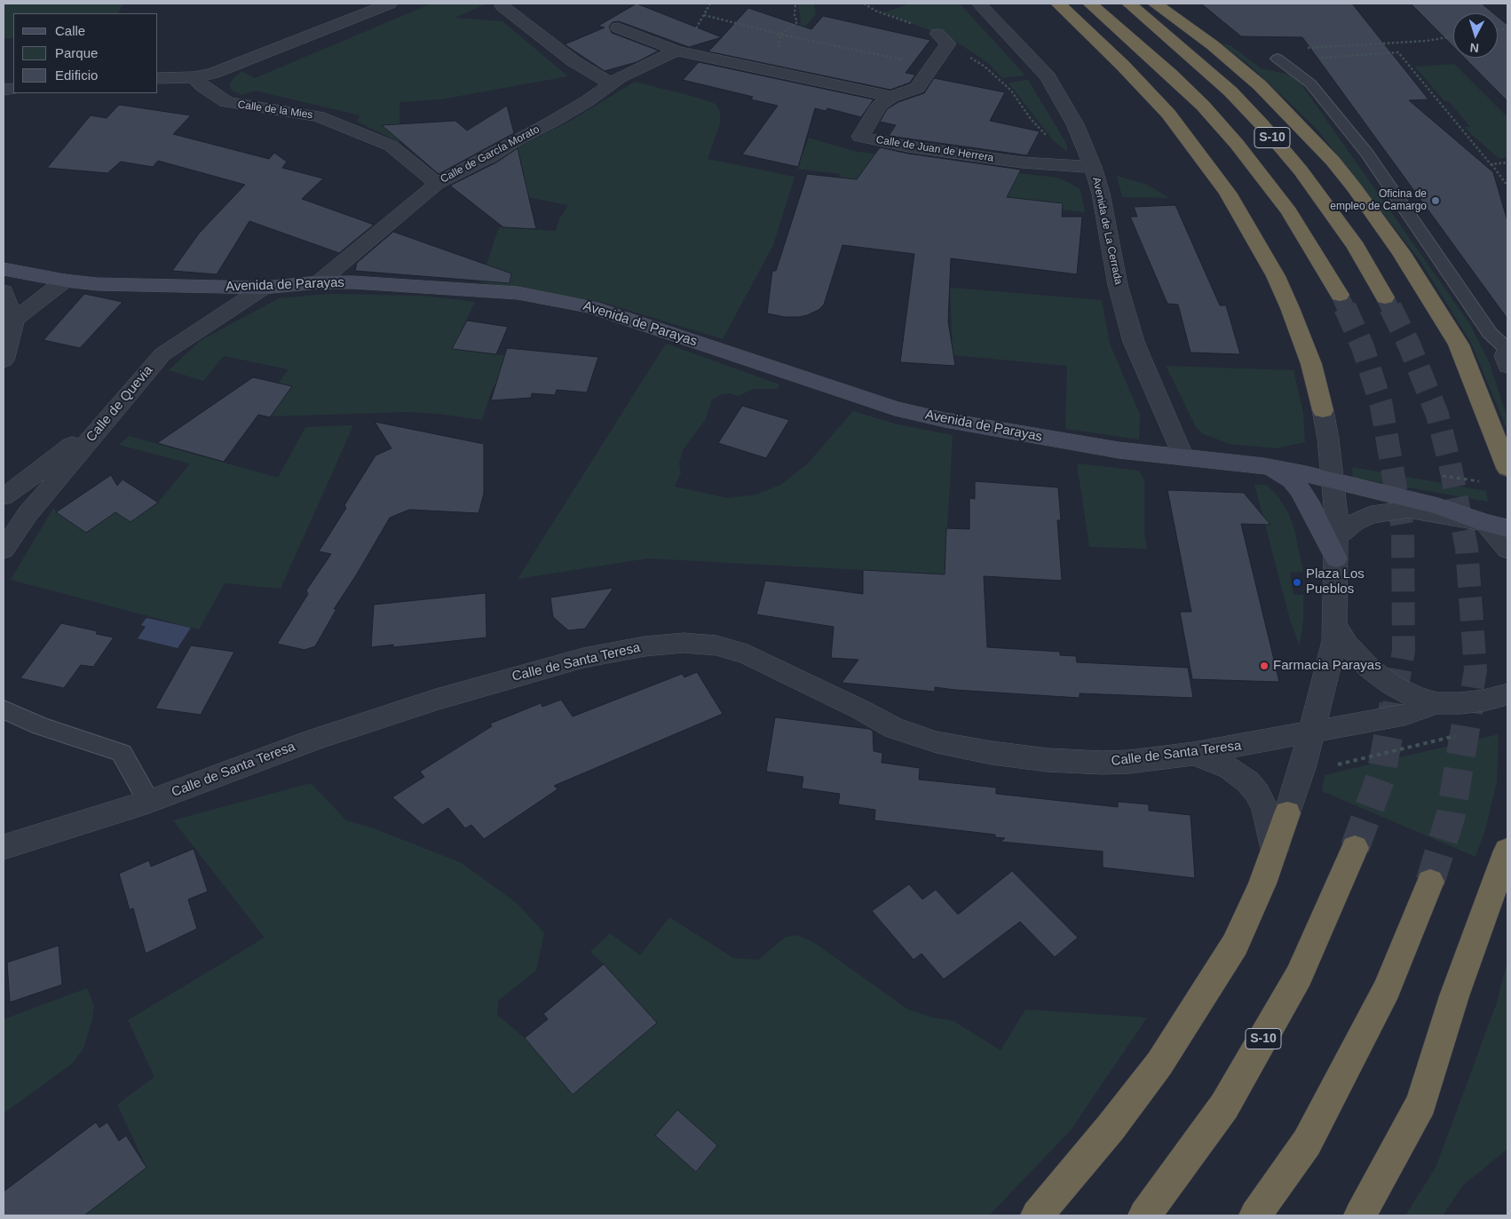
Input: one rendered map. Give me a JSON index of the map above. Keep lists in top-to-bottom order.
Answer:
{
  "streets": {
    "highway": ["S-10"],
    "street": [
      "Calle de la Mies",
      "Calle de Juan de Herrera",
      "Calle de García Morato",
      "Avenida de La Cerrada",
      "Avenida de Parayas",
      "Calle de Quevia",
      "Calle de Santa Teresa"
    ]
  },
  "crossings": [
    ["Calle de la Mies", "Calle de García Morato"],
    ["Calle de Juan de Herrera", "Avenida de La Cerrada"],
    ["Calle de García Morato", "Avenida de Parayas"],
    ["Avenida de La Cerrada", "Avenida de Parayas"],
    ["Avenida de Parayas", "Calle de Quevia"]
  ],
  "places": ["Oficina de empleo de Camargo", "Plaza Los Pueblos", "Farmacia Parayas"],
  "legend": ["Calle", "Parque", "Edificio"],
  "north": "bottom"
}
